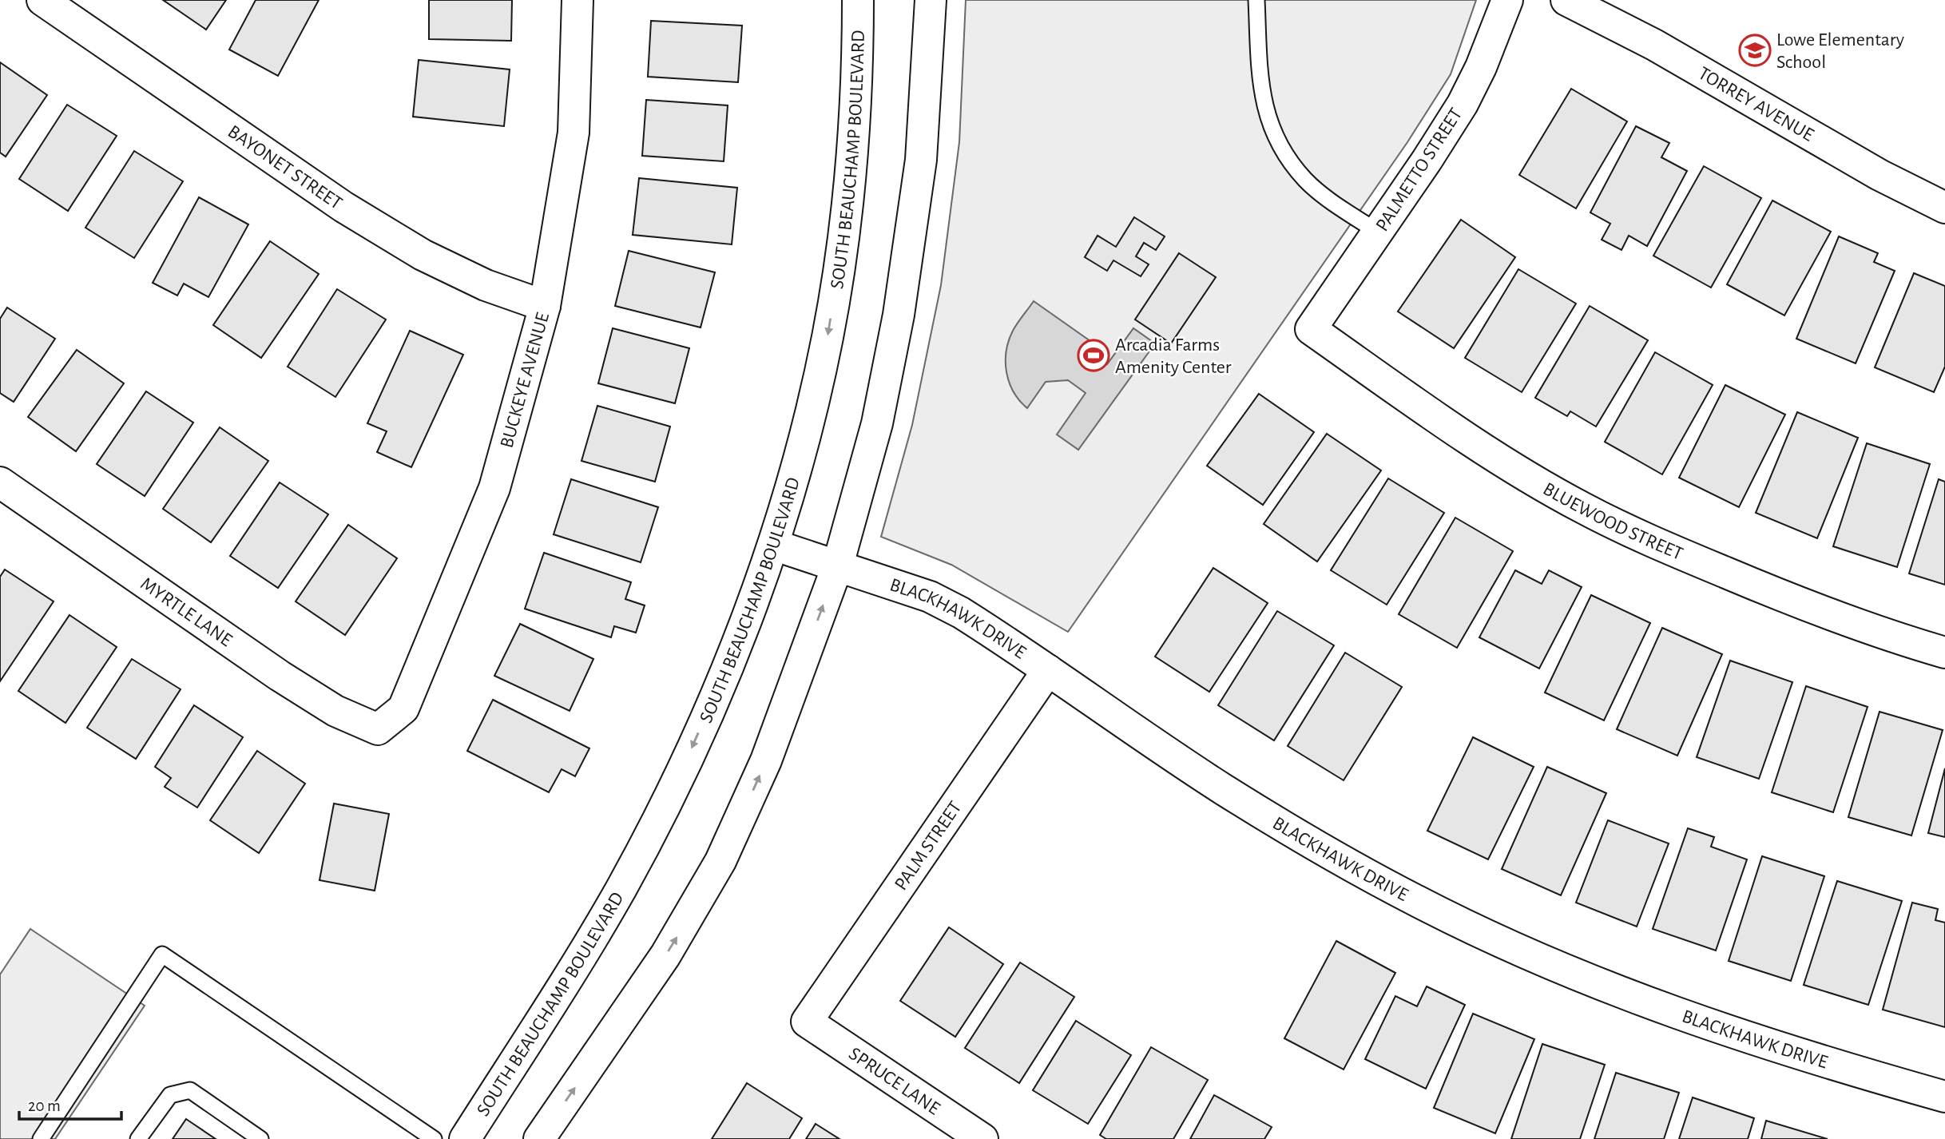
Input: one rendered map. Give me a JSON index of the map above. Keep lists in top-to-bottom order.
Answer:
{
  "streets": {
    "street": [
      "TORREY AVENUE",
      "SOUTH BEAUCHAMP BOULEVARD",
      "BAYONET STREET",
      "PALMETTO STREET",
      "BUCKEYE AVENUE",
      "BLUEWOOD STREET",
      "MYRTLE LANE",
      "BLACKHAWK DRIVE",
      "PALM STREET",
      "SPRUCE LANE"
    ]
  },
  "crossings": [
    ["SOUTH BEAUCHAMP BOULEVARD", "BLACKHAWK DRIVE"],
    ["BAYONET STREET", "BUCKEYE AVENUE"],
    ["PALMETTO STREET", "BLUEWOOD STREET"],
    ["BUCKEYE AVENUE", "MYRTLE LANE"],
    ["BLACKHAWK DRIVE", "PALM STREET"],
    ["PALM STREET", "SPRUCE LANE"]
  ],
  "places": {
    "school or university": ["Lowe Elementary School"],
    "sports": ["Arcadia Farms Amenity Center"]
  },
  "scale_bar": "20 m"
}
